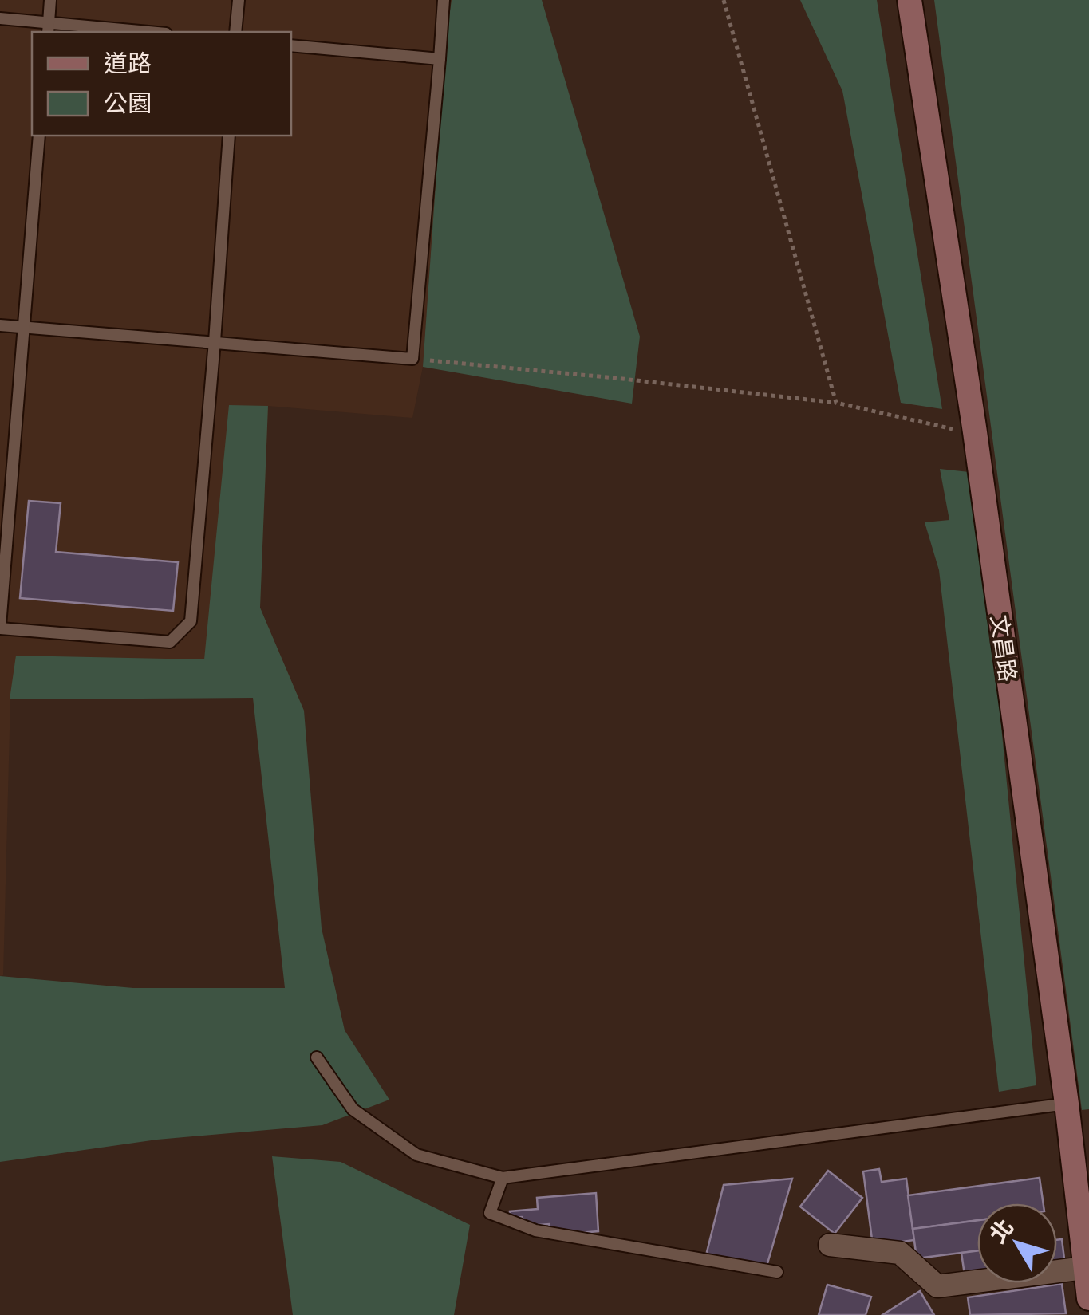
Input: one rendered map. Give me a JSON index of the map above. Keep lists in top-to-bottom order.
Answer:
{
  "streets": {
    "main road": ["文昌路"]
  },
  "legend": ["道路", "公園"],
  "north": "top left"
}
